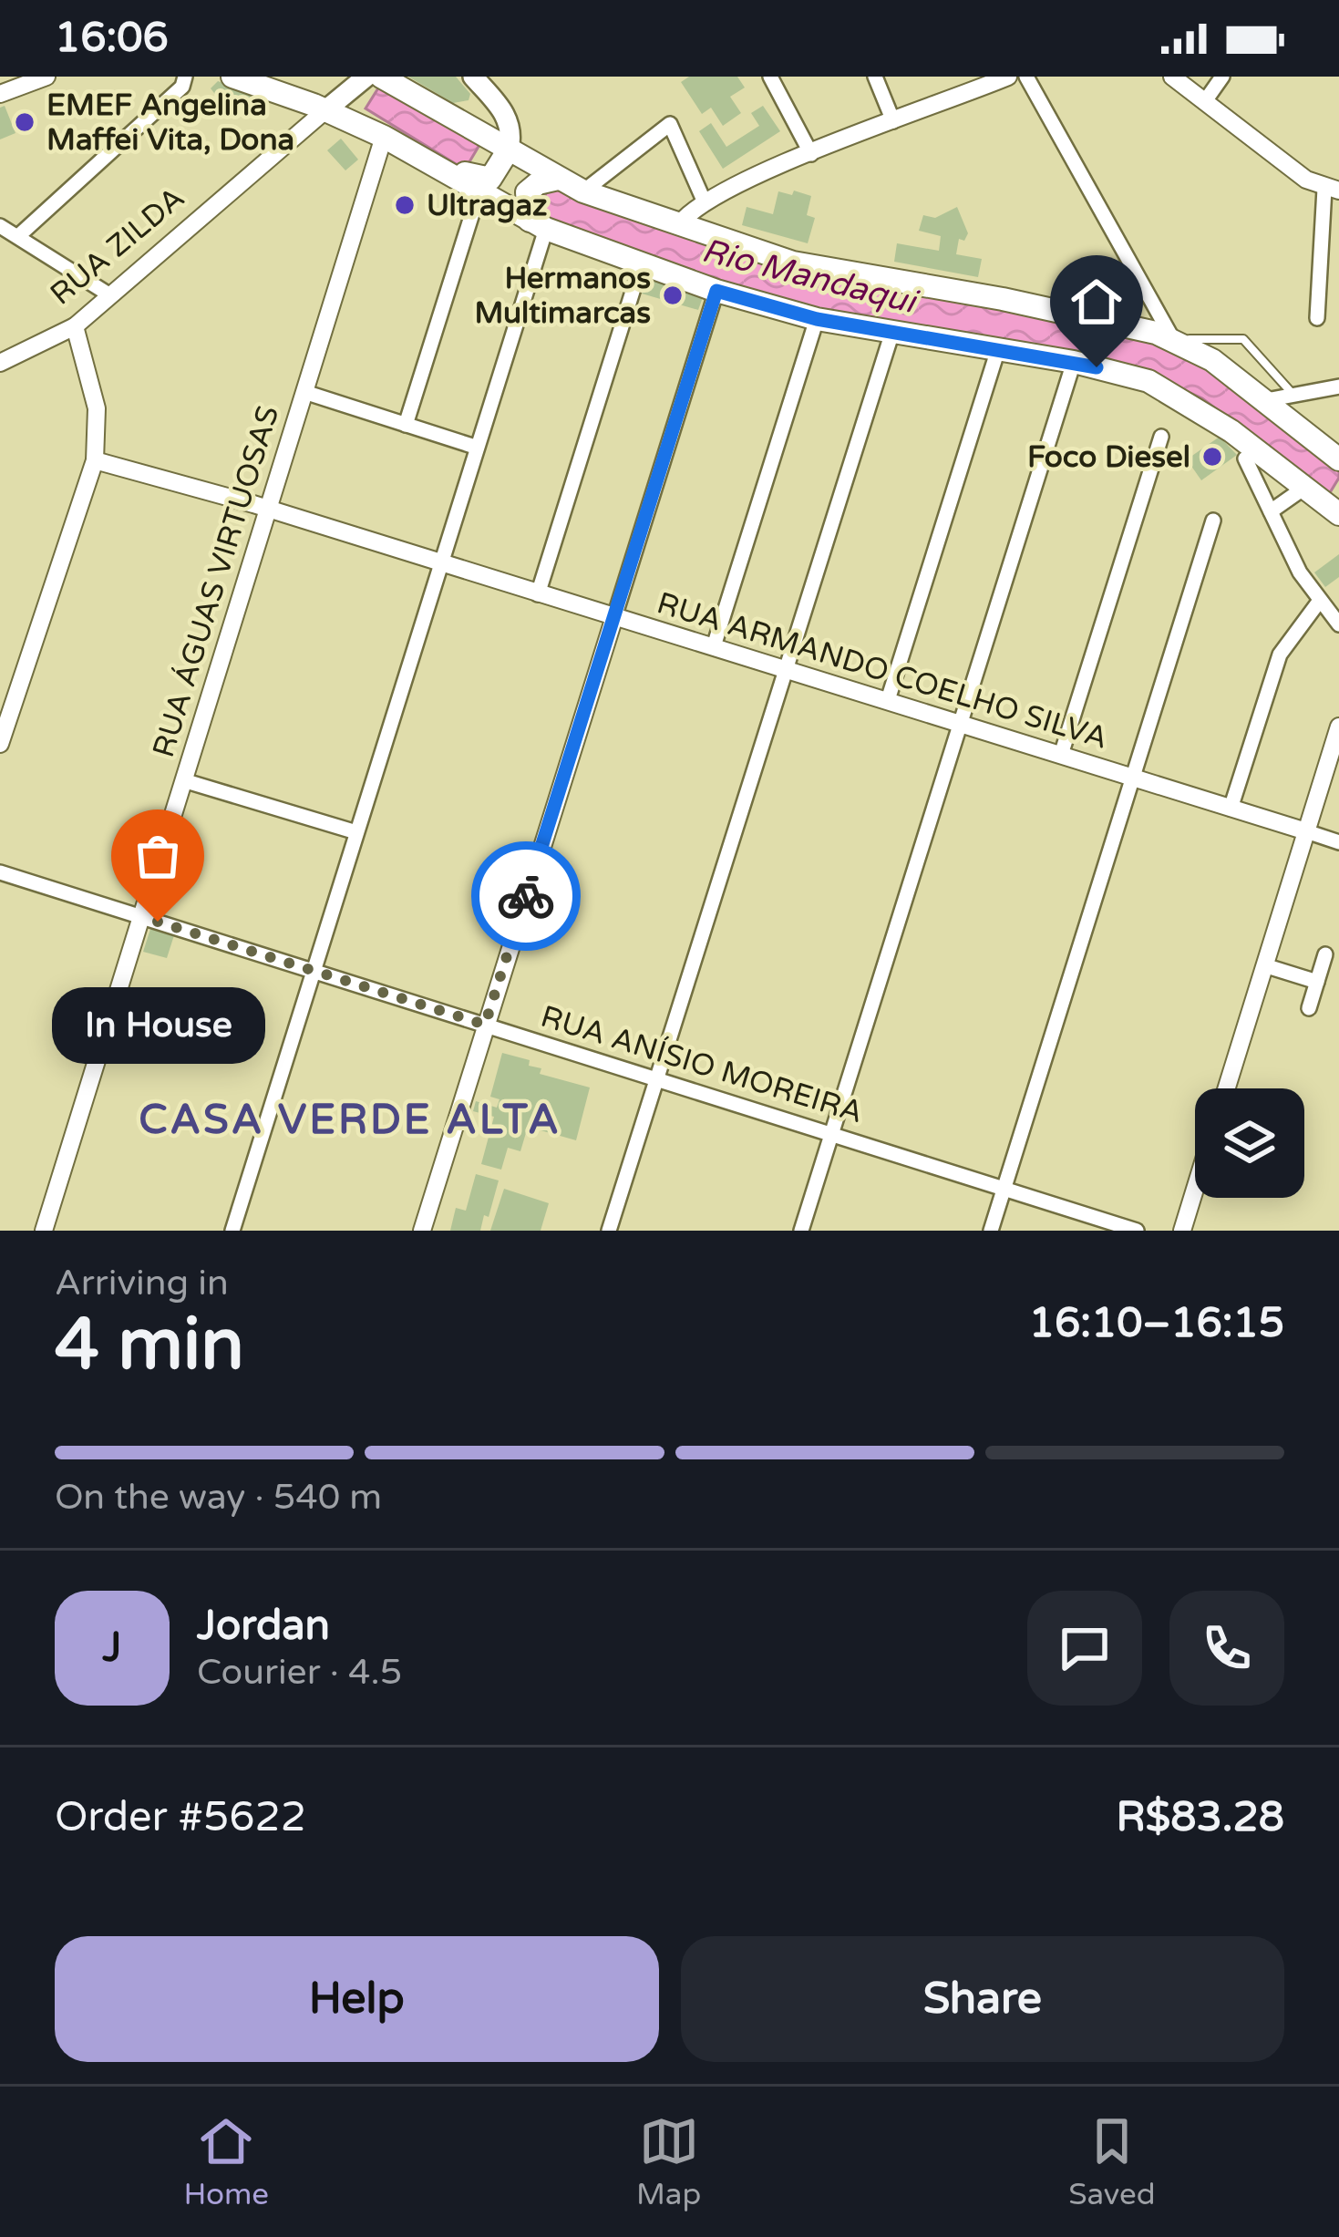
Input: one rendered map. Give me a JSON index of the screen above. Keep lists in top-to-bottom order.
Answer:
{
  "streets": {
    "main road": ["RUA ZILDA"],
    "street": ["RUA ÁGUAS VIRTUOSAS", "RUA ARMANDO COELHO SILVA", "RUA ANÍSIO MOREIRA"]
  },
  "crossings": [
    ["RUA ÁGUAS VIRTUOSAS", "RUA ARMANDO COELHO SILVA"],
    ["RUA ÁGUAS VIRTUOSAS", "RUA ANÍSIO MOREIRA"]
  ],
  "districts": ["CASA VERDE ALTA"],
  "water": ["Rio Mandaqui"],
  "places": [
    "EMEF Angelina Maffei Vita, Dona",
    "Ultragaz",
    "Hermanos Multimarcas",
    "Foco Diesel",
    "In House"
  ],
  "page": {
    "status": "16:06",
    "bubble": "In House",
    "heading": ["4 min", "Arriving in", "16:10–16:15"],
    "panel": [
      "Jordan",
      "Courier · 4.5",
      "Order #5622",
      "R$83.28"
    ],
    "bar": "On the way · 540 m",
    "round": "J",
    "buttons": ["Help", "Share"],
    "tabs": ["Home", "Map", "Saved"]
  }
}
